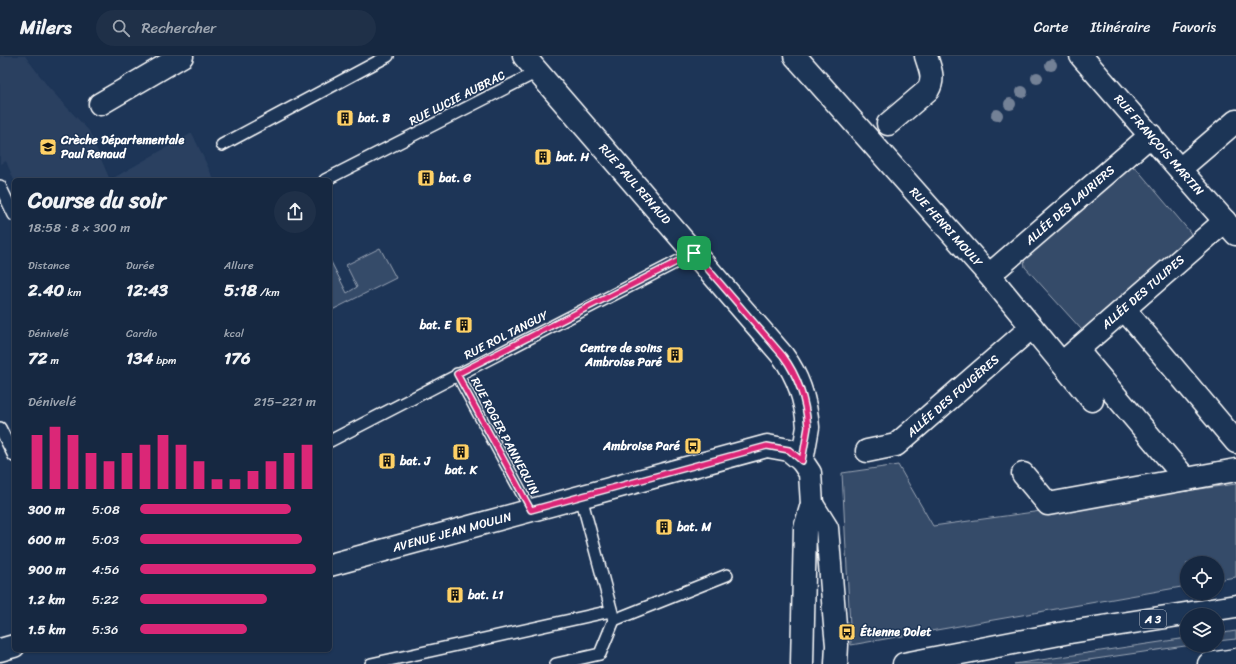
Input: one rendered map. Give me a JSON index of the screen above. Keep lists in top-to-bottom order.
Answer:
{
  "streets": {
    "main road": [
      "RUE FRANÇOIS MARTIN",
      "RUE PAUL RENAUD",
      "ALLÉE DES LAURIERS",
      "RUE HENRI MOULY",
      "ALLÉE DES TULIPES",
      "ALLÉE DES FOUGÈRES",
      "AVENUE JEAN MOULIN",
      "A 3"
    ],
    "lane": ["RUE LUCIE AUBRAC", "RUE ROL TANGUY", "RUE ROGER PANNEQUIN"]
  },
  "crossings": [
    ["RUE LUCIE AUBRAC", "RUE PAUL RENAUD"],
    ["RUE FRANÇOIS MARTIN", "ALLÉE DES LAURIERS"],
    ["RUE FRANÇOIS MARTIN", "ALLÉE DES TULIPES"],
    ["RUE PAUL RENAUD", "RUE ROL TANGUY"],
    ["RUE PAUL RENAUD", "AVENUE JEAN MOULIN"],
    ["ALLÉE DES LAURIERS", "RUE HENRI MOULY"],
    ["RUE HENRI MOULY", "ALLÉE DES TULIPES"],
    ["RUE HENRI MOULY", "ALLÉE DES FOUGÈRES"],
    ["RUE ROL TANGUY", "RUE ROGER PANNEQUIN"],
    ["RUE ROGER PANNEQUIN", "AVENUE JEAN MOULIN"]
  ],
  "places": {
    "building": [
      "bat. B",
      "bat. H",
      "bat. G",
      "bat. E",
      "Centre de soins Ambroise Paré",
      "bat. K",
      "bat. J",
      "bat. M",
      "bat. L1"
    ],
    "school or university": ["Crèche Départementale Paul Renaud"],
    "bus stop": ["Ambroise Paré", "Étienne Dolet"]
  },
  "page": {
    "header": "Milers",
    "search": "Rechercher",
    "nav": ["Carte", "Itinéraire", "Favoris"],
    "heading": ["Course du soir", "18:58 · 8 × 300 m"],
    "stats": [
      ["Distance", "2.40 km"],
      ["Durée", "12:43"],
      ["Allure", "5:18 /km"],
      ["Dénivelé", "72 m"],
      ["Cardio", "134 bpm"],
      ["kcal", "176"]
    ],
    "chart": ["Dénivelé", "215–221 m"],
    "list": [
      {
        "name": "300 m",
        "note": "5:08"
      },
      {
        "name": "600 m",
        "note": "5:03"
      },
      {
        "name": "900 m",
        "note": "4:56"
      },
      {
        "name": "1.2 km",
        "note": "5:22"
      },
      {
        "name": "1.5 km",
        "note": "5:36"
      }
    ]
  }
}
